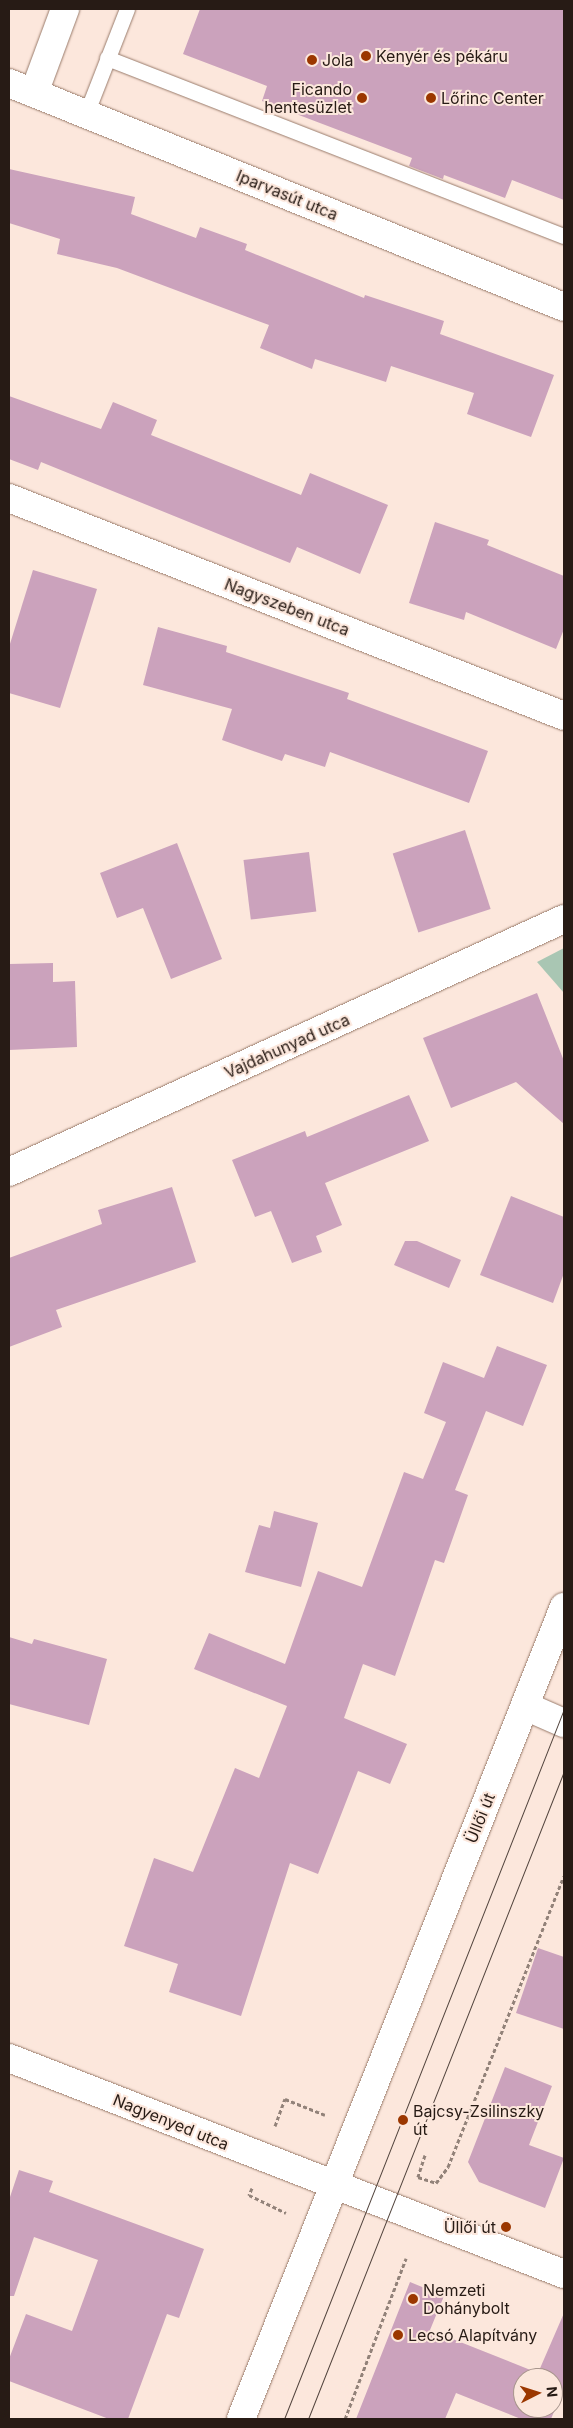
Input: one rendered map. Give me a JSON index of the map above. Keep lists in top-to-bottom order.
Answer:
{
  "streets": {
    "street": [
      "Iparvasút utca",
      "Nagyszeben utca",
      "Vajdahunyad utca",
      "Üllői út",
      "Nagyenyed utca"
    ]
  },
  "crossings": [
    ["Üllői út", "Nagyenyed utca"]
  ],
  "places": [
    "Kenyér és pékáru",
    "Jola",
    "Ficando hentesüzlet",
    "Lőrinc Center",
    "Bajcsy-Zsilinszky út",
    "Üllői út",
    "Nemzeti Dohánybolt",
    "Lecsó Alapítvány"
  ],
  "north": "right"
}
